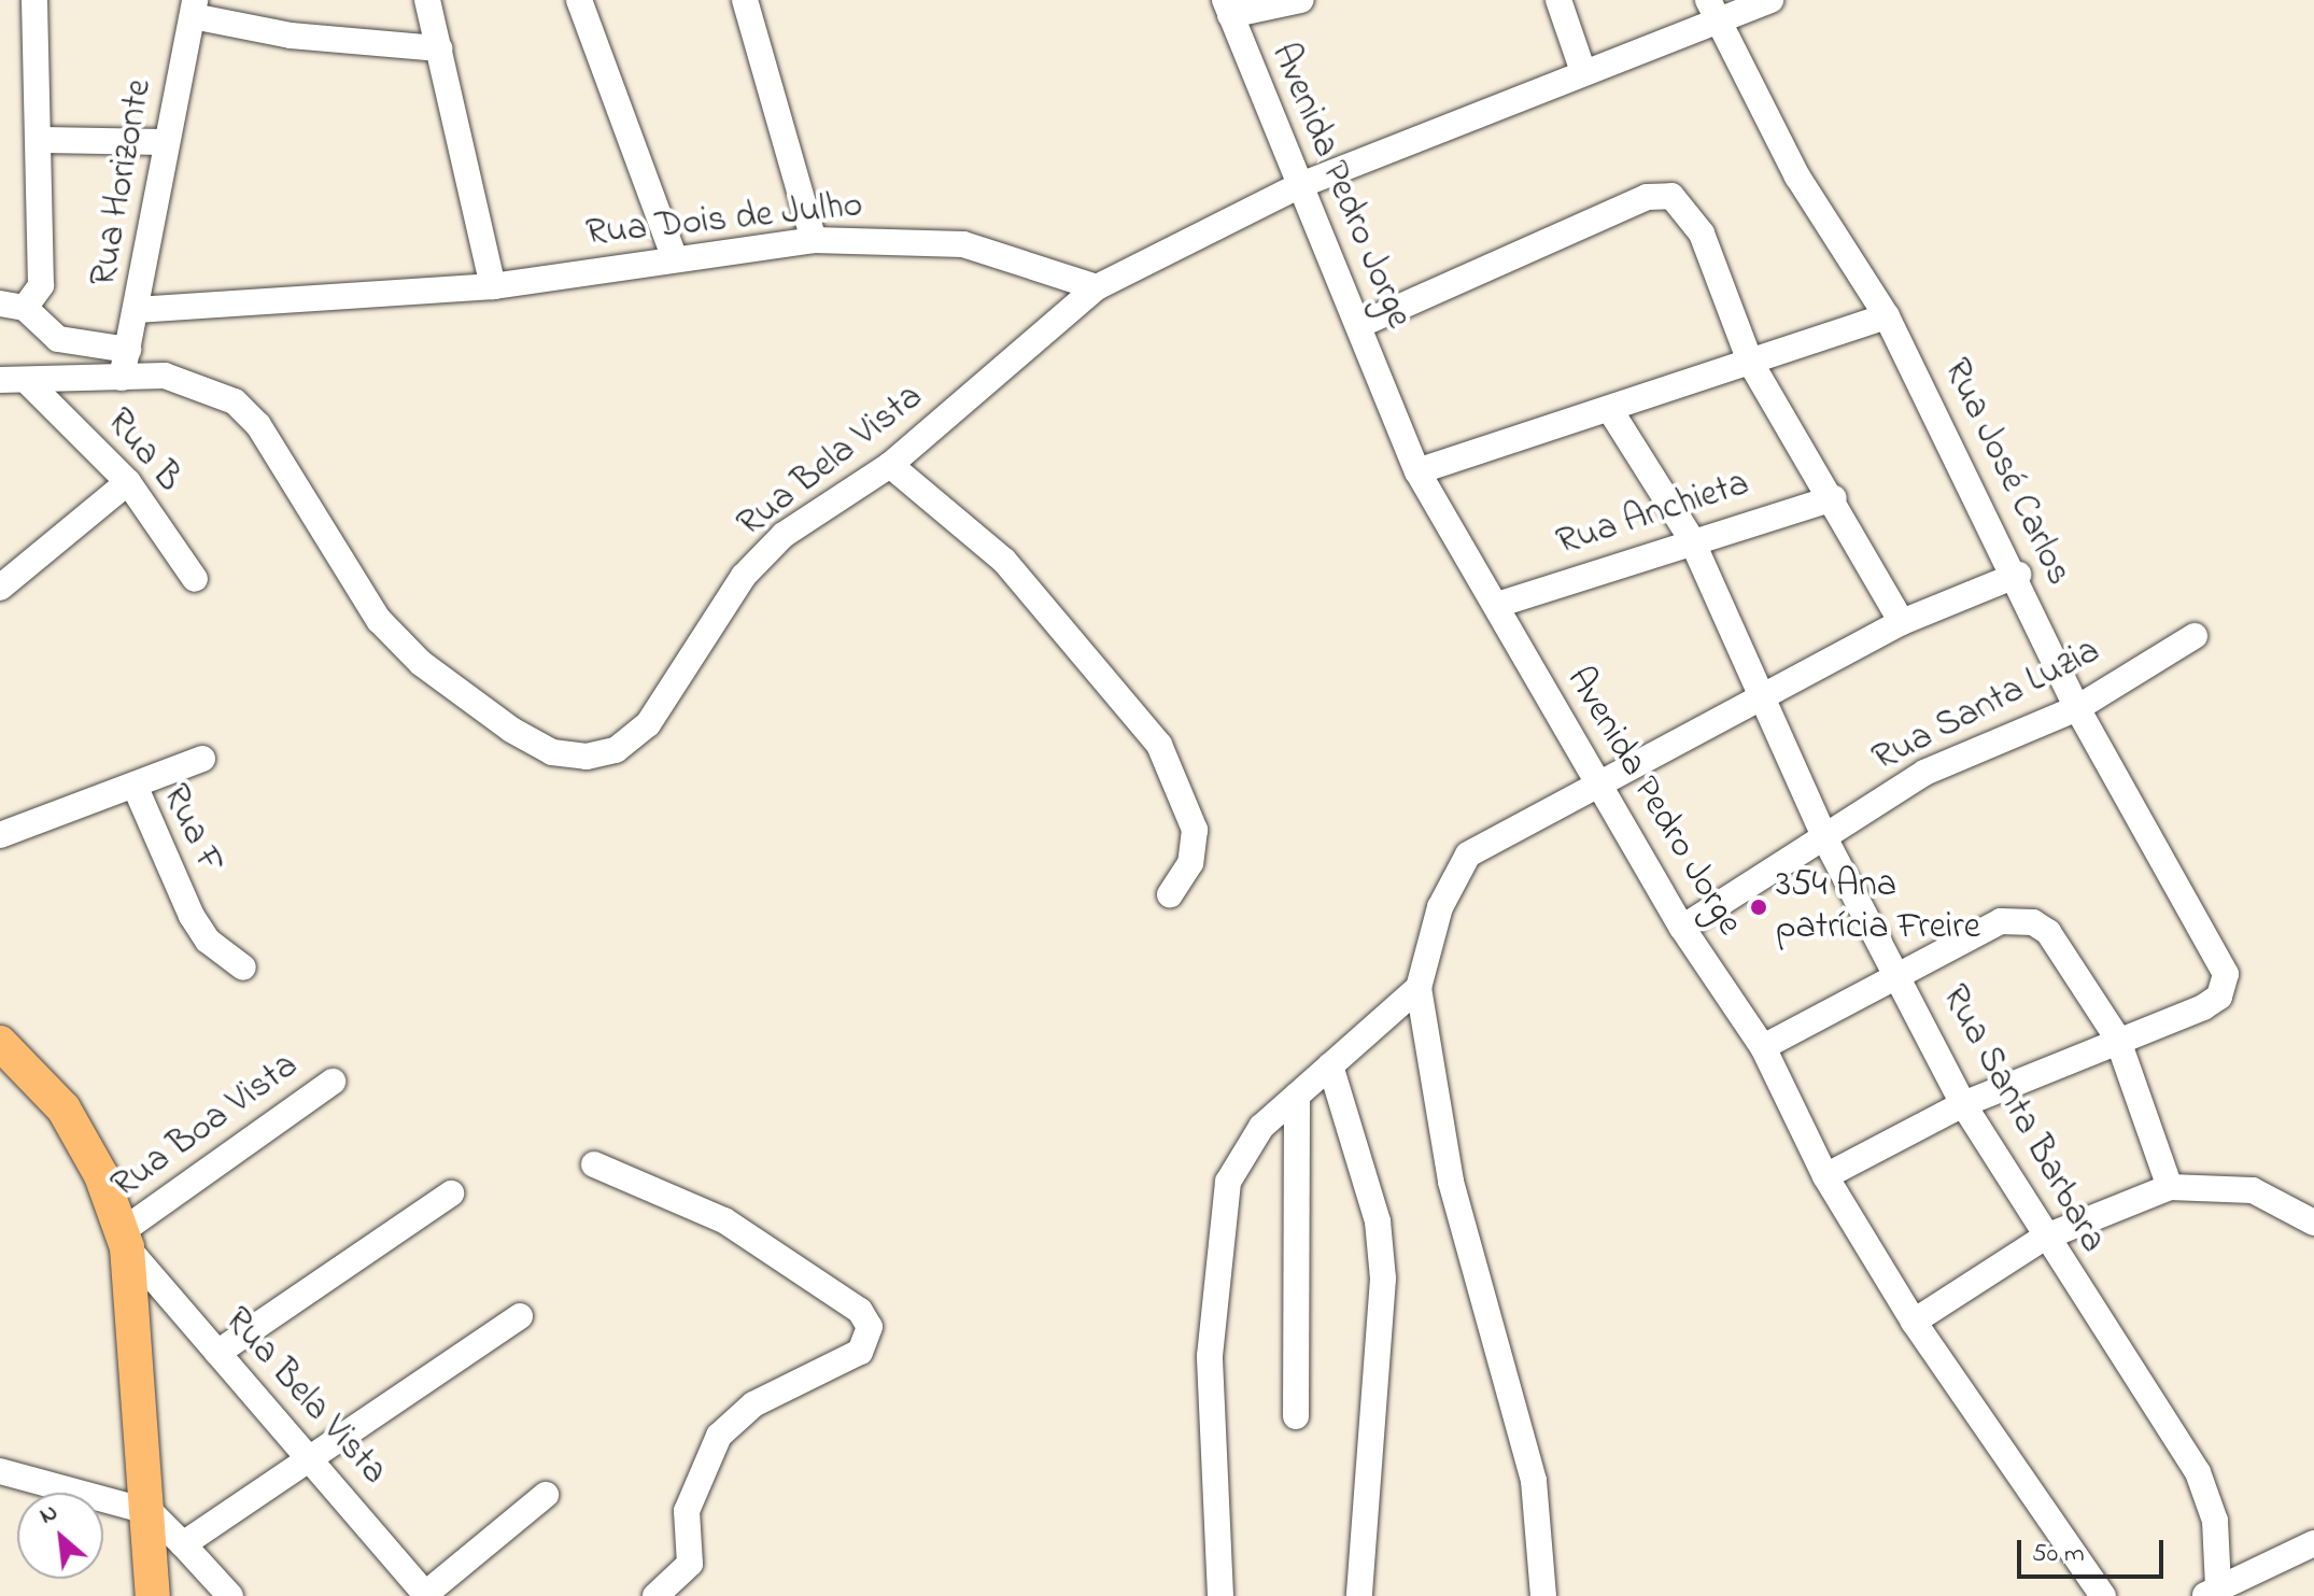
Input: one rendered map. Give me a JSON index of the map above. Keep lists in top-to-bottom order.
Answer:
{
  "streets": {
    "street": [
      "Rua Horizonte",
      "Avenida Pedro Jorge",
      "Rua Dois de Julho",
      "Rua B",
      "Rua Bela Vista",
      "Rua José Carlos",
      "Rua Anchieta",
      "Rua Santa Luzia",
      "Rua F",
      "Rua Santa Barbara",
      "Rua Boa Vista"
    ]
  },
  "crossings": [
    ["Rua Horizonte", "Rua Dois de Julho"],
    ["Rua Horizonte", "Rua Bela Vista"],
    ["Avenida Pedro Jorge", "Rua Anchieta"],
    ["Avenida Pedro Jorge", "Rua Santa Luzia"],
    ["Rua Dois de Julho", "Rua Bela Vista"],
    ["Rua Bela Vista", "Rua Boa Vista"],
    ["Rua José Carlos", "Rua Santa Luzia"],
    ["Rua Anchieta", "Rua Santa Barbara"],
    ["Rua Santa Luzia", "Rua Santa Barbara"]
  ],
  "places": ["354 Ana patrícia Freire"],
  "scale_bar": "50 m",
  "north": "top left"
}
